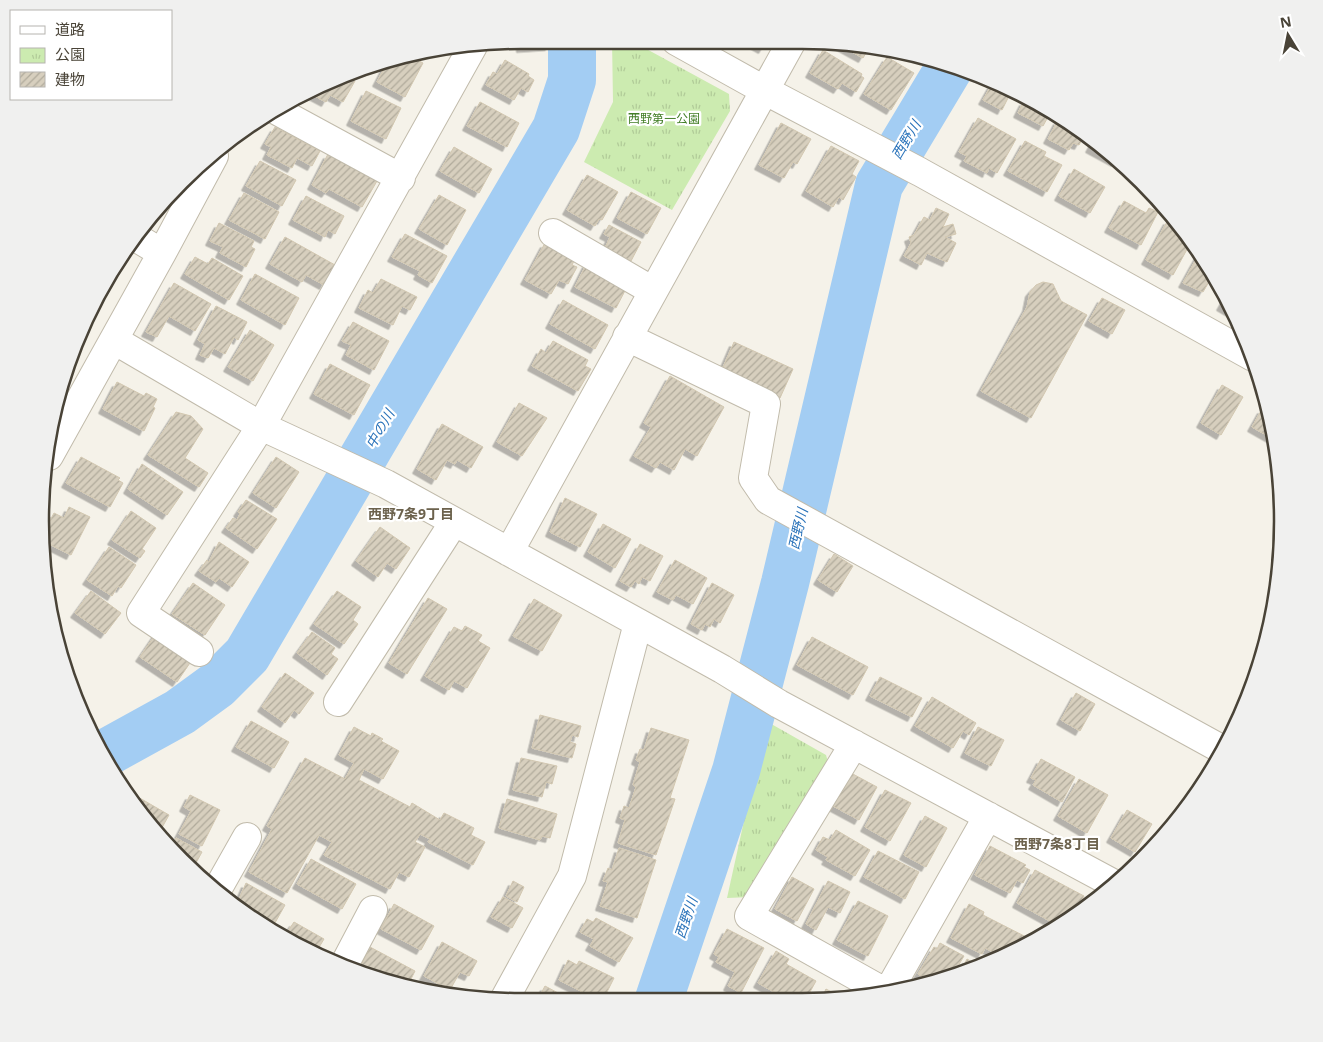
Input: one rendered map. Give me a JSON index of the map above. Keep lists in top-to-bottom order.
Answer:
{
  "districts": ["西野7条9丁目", "西野7条8丁目"],
  "water": ["西野川", "中の川"],
  "parks": ["西野第一公園"],
  "legend": ["道路", "公園", "建物"],
  "north": "top"
}
